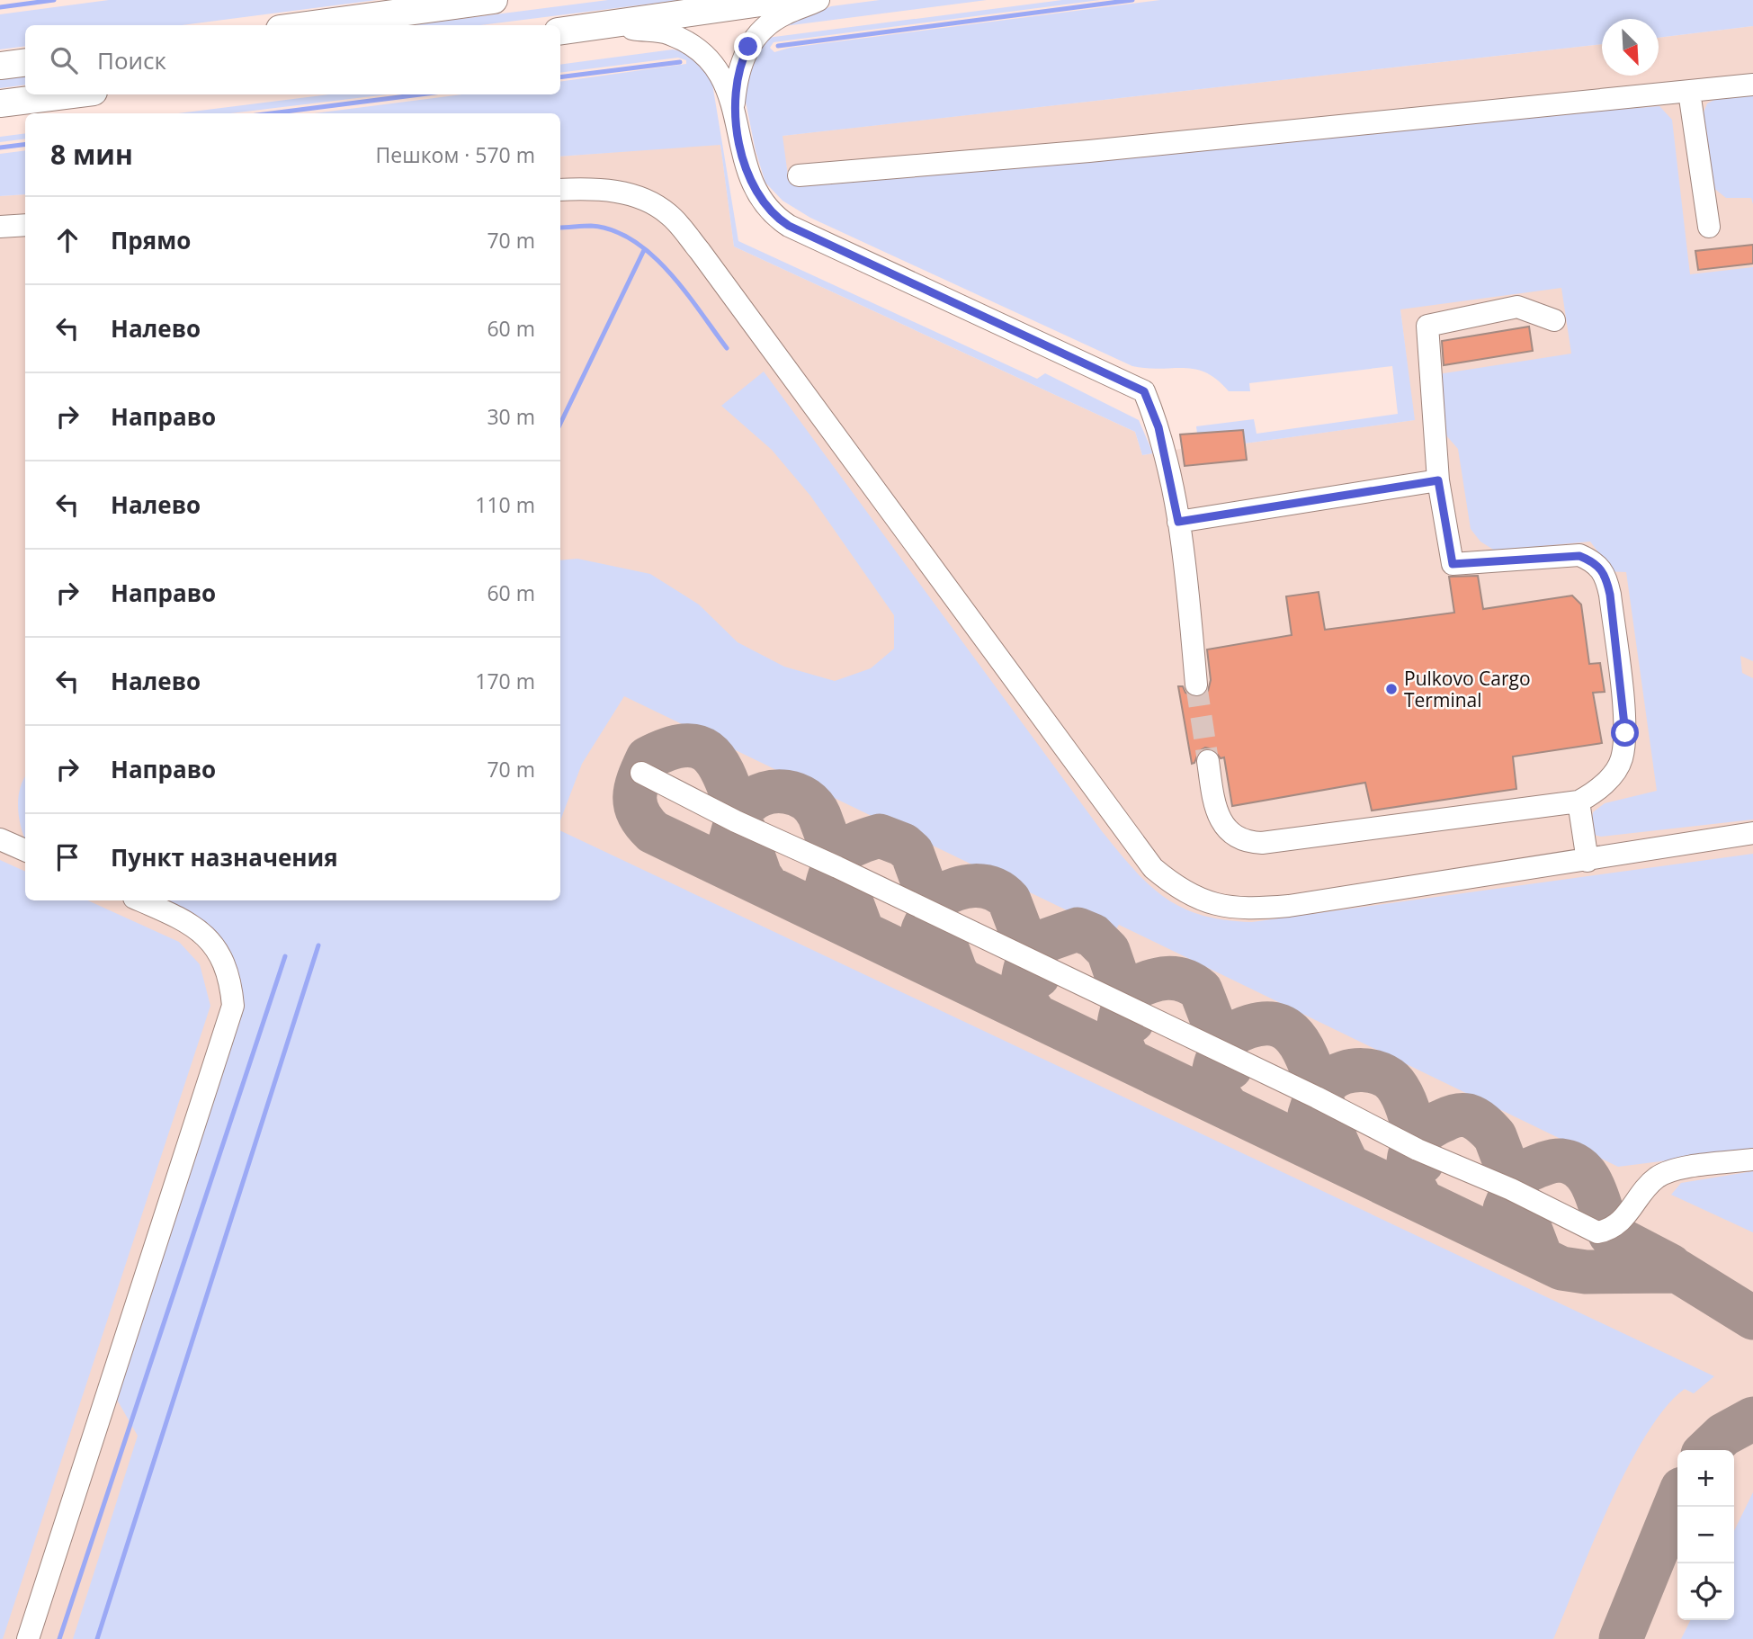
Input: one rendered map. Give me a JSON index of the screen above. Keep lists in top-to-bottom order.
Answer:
{
  "places": ["Pulkovo Cargo Terminal"],
  "north": "bottom right",
  "page": {
    "search": "Поиск",
    "heading": ["8 мин", "Пешком · 570 m"],
    "list": [
      ["Прямо", "70 m"],
      ["Налево", "60 m"],
      ["Направо", "30 m"],
      ["Налево", "110 m"],
      ["Направо", "60 m"],
      ["Налево", "170 m"],
      ["Направо", "70 m"],
      "Пункт назначения"
    ],
    "map_buttons": ["+", "−"]
  }
}
